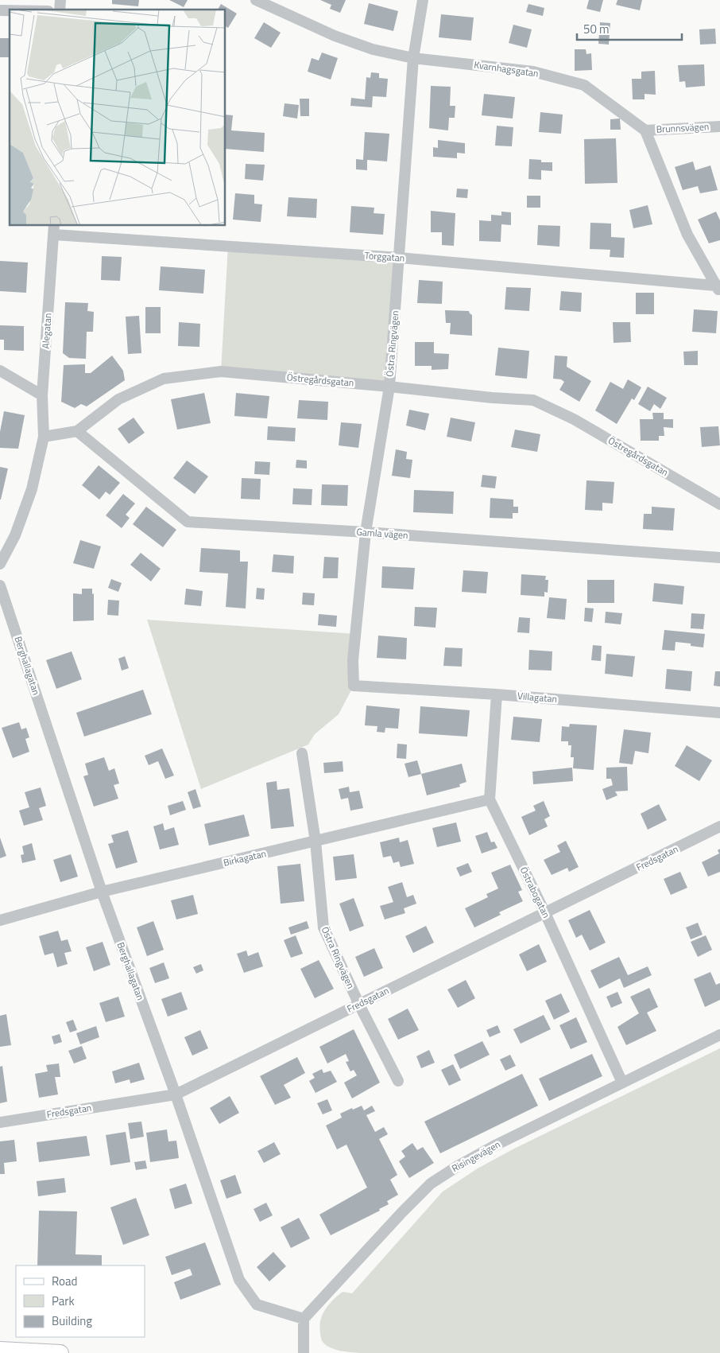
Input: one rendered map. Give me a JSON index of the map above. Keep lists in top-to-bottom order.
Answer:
{
  "streets": {
    "street": [
      "Kvarnhagsgatan",
      "Brunnsvägen",
      "Torggatan",
      "Alegatan",
      "Östra Ringvägen",
      "Östregårdsgatan",
      "Gamla vägen",
      "Berghallagatan",
      "Villagatan",
      "Birkagatan",
      "Fredsgatan",
      "Östrabogatan",
      "Risingevägen"
    ]
  },
  "crossings": [
    ["Kvarnhagsgatan", "Brunnsvägen"],
    ["Kvarnhagsgatan", "Östra Ringvägen"],
    ["Torggatan", "Alegatan"],
    ["Torggatan", "Östra Ringvägen"],
    ["Alegatan", "Östregårdsgatan"],
    ["Östra Ringvägen", "Östregårdsgatan"],
    ["Östra Ringvägen", "Gamla vägen"],
    ["Östra Ringvägen", "Villagatan"],
    ["Östra Ringvägen", "Birkagatan"],
    ["Östra Ringvägen", "Fredsgatan"],
    ["Östregårdsgatan", "Gamla vägen"],
    ["Berghallagatan", "Birkagatan"],
    ["Berghallagatan", "Fredsgatan"],
    ["Berghallagatan", "Risingevägen"],
    ["Villagatan", "Östrabogatan"],
    ["Birkagatan", "Östrabogatan"],
    ["Fredsgatan", "Östrabogatan"],
    ["Östrabogatan", "Risingevägen"]
  ],
  "legend": ["Road", "Park", "Building"],
  "scale_bar": "50 m"
}
